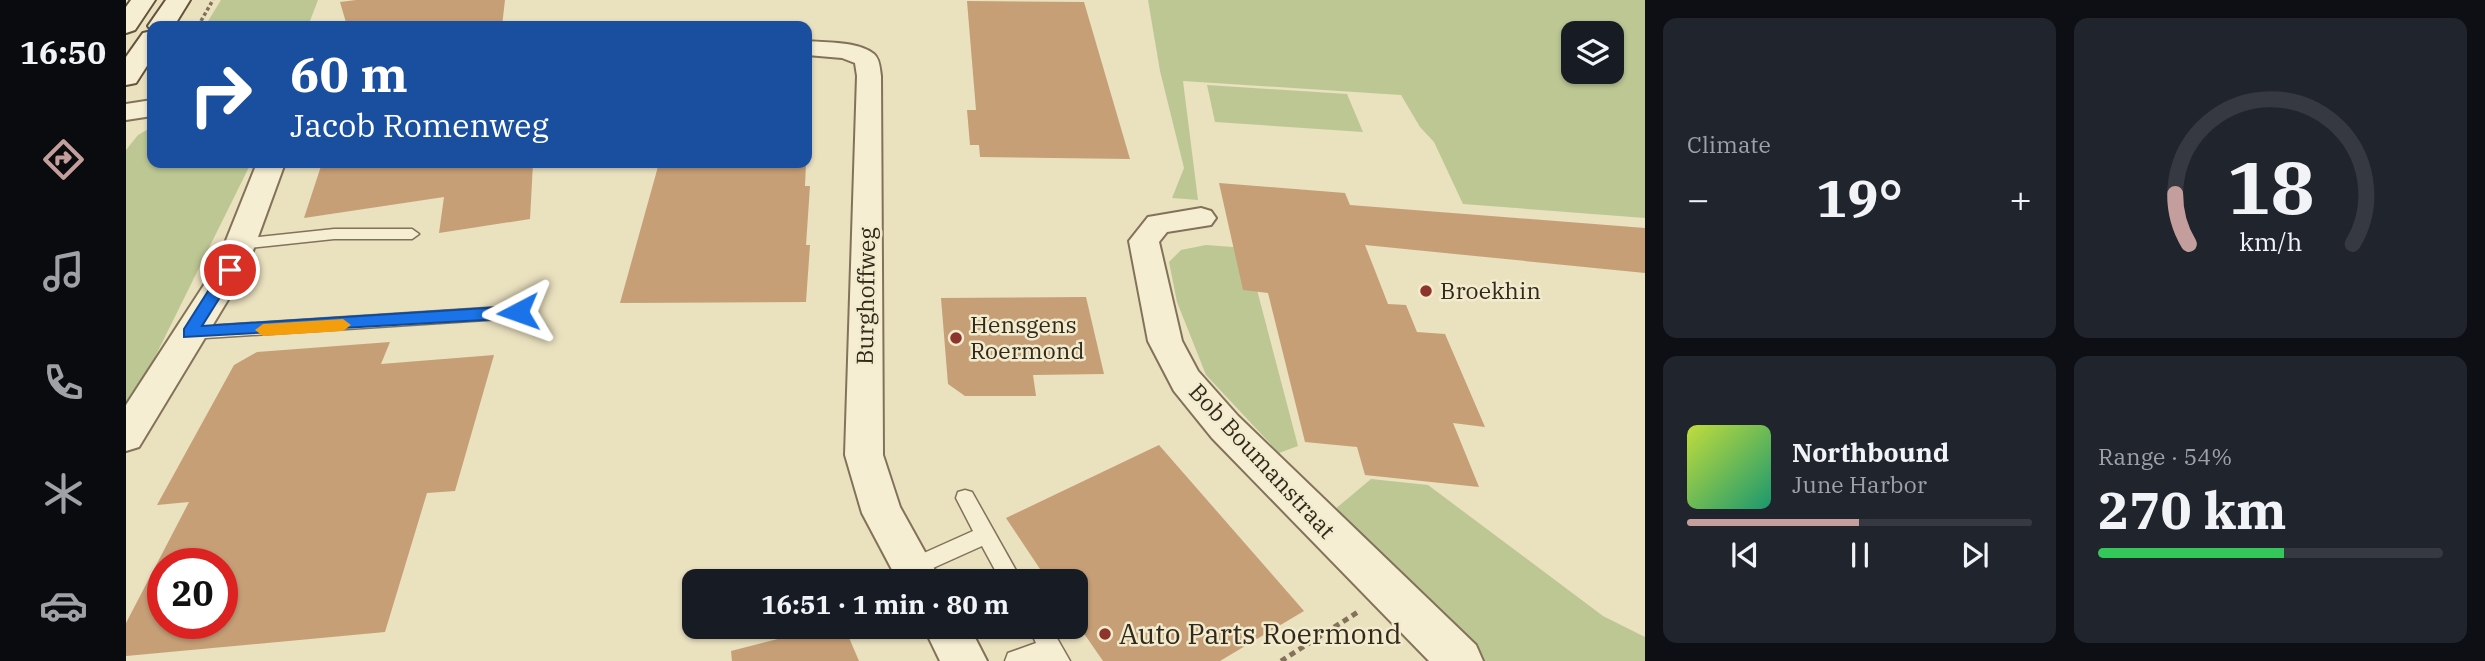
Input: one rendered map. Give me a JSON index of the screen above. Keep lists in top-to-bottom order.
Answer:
{
  "streets": {
    "street": ["Burghoffweg", "Bob Boumanstraat"]
  },
  "places": ["Broekhin", "Hensgens Roermond", "Auto Parts Roermond"],
  "page": {
    "tabs": "16:50",
    "tile": [
      "Climate",
      ["Range · 54%", "270 km"]
    ],
    "turn": ["60 m", "Jacob Romenweg"],
    "heat": ["−", "19°", "+"],
    "song": ["Northbound", "June Harbor"],
    "limit": "20",
    "trip": "16:51 · 1 min · 80 m",
    "gauge": ["18", "km/h"]
  }
}
